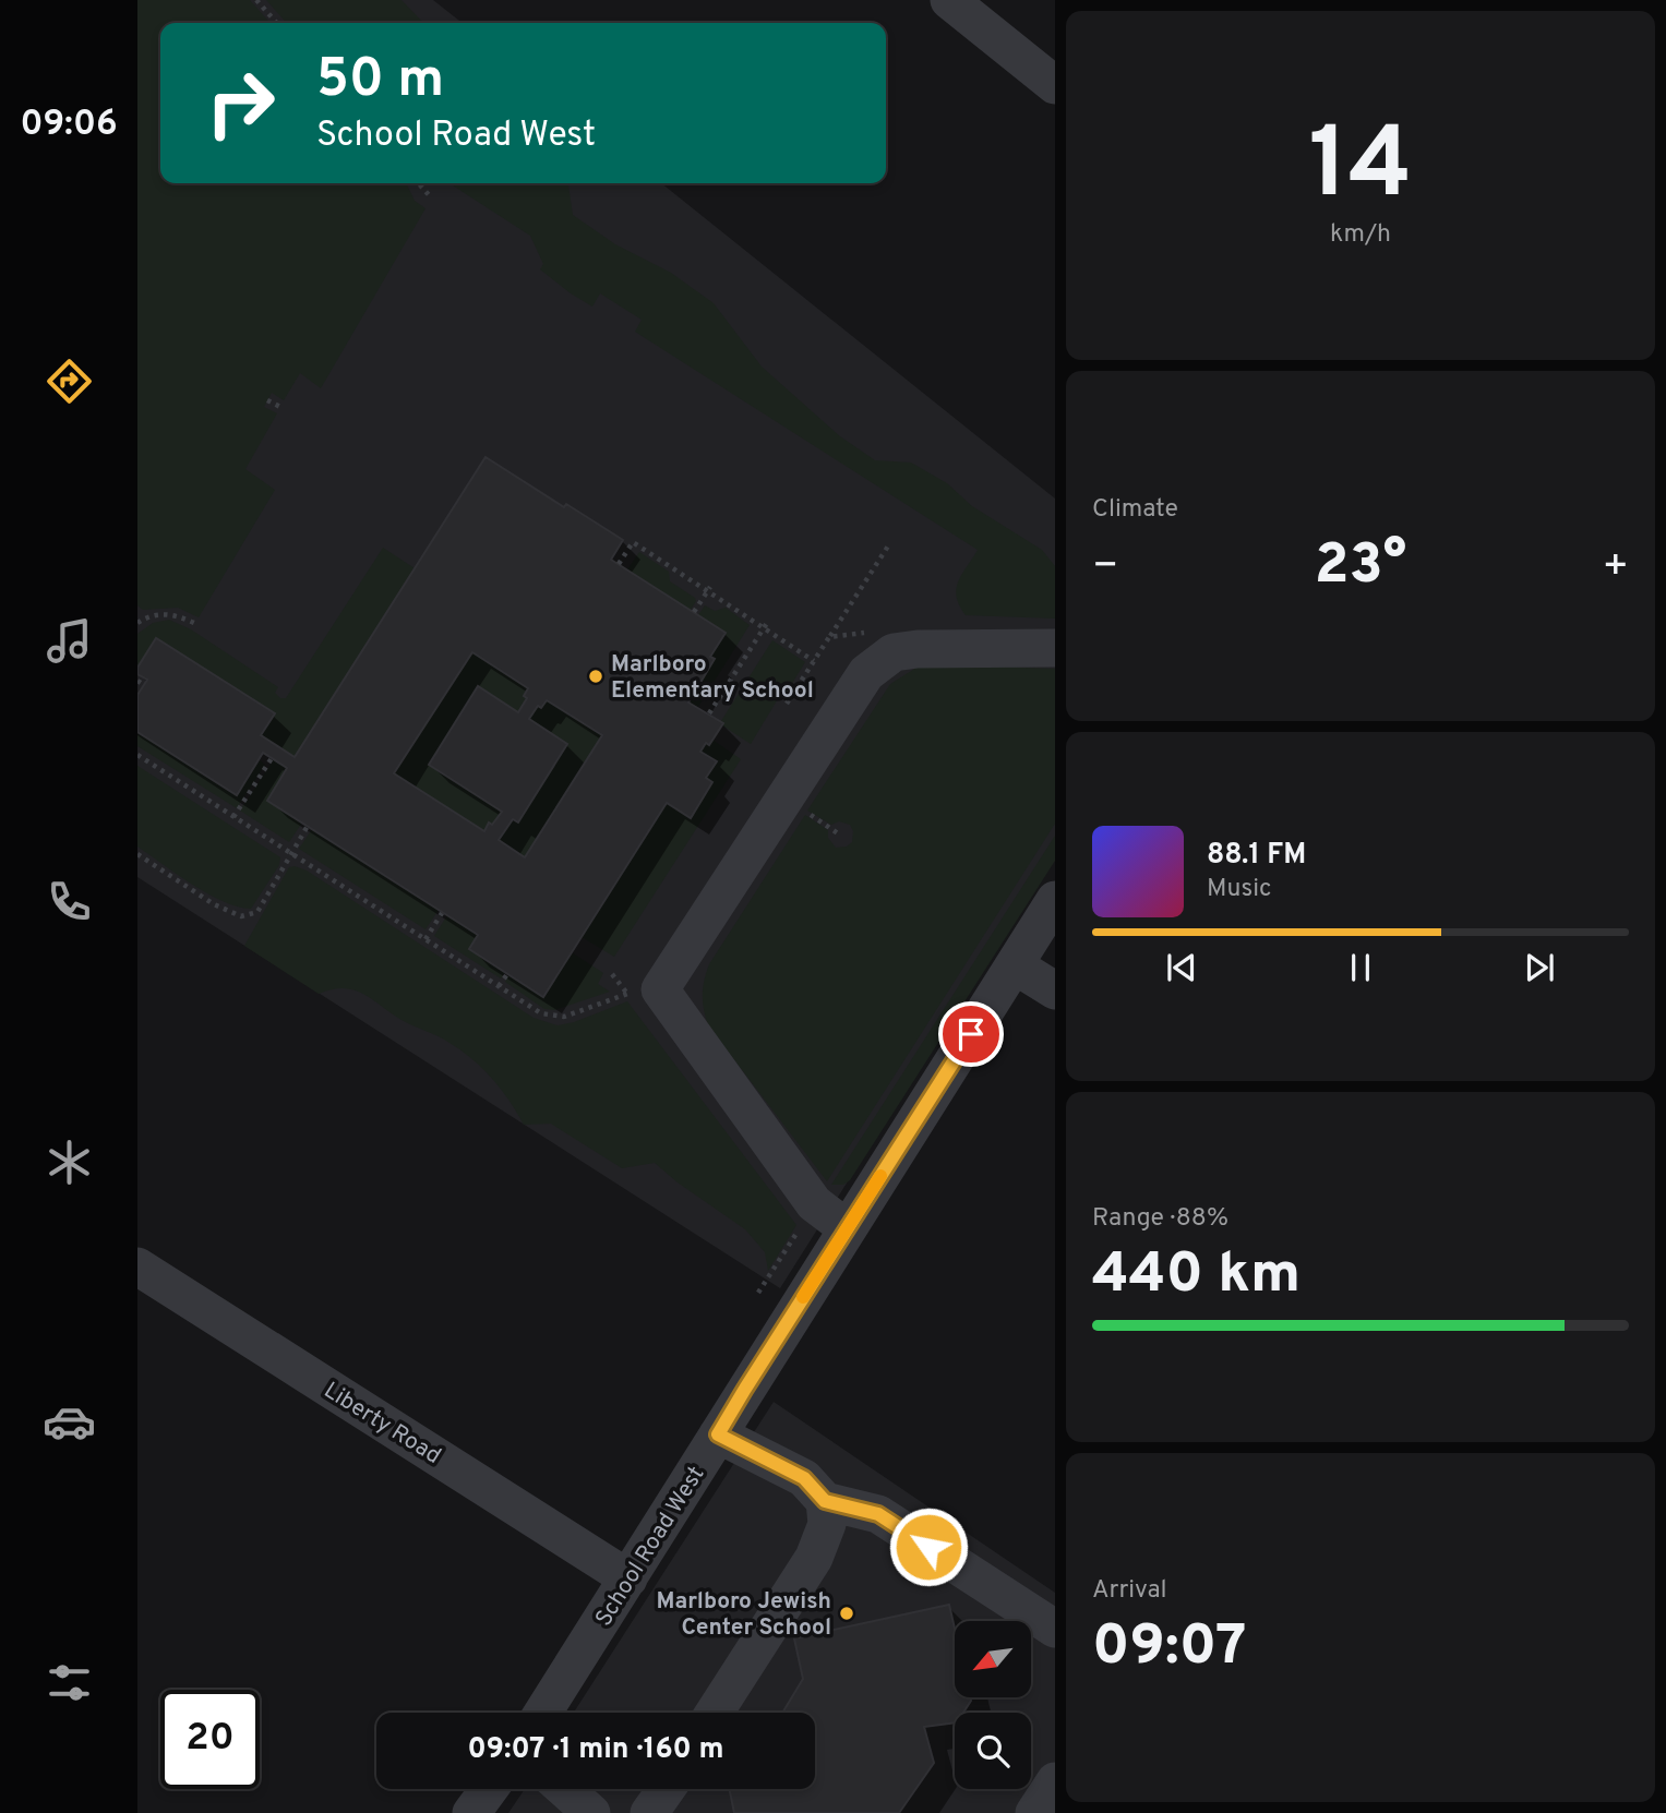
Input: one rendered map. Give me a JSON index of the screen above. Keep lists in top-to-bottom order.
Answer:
{
  "streets": {
    "street": ["Liberty Road", "School Road West"]
  },
  "crossings": [
    ["Liberty Road", "School Road West"]
  ],
  "places": ["Marlboro Elementary School", "Marlboro Jewish Center School"],
  "north": "bottom left",
  "page": {
    "tabs": "09:06",
    "tile": [
      ["14", "km/h"],
      "Climate",
      ["Range · 88%", "440 km"],
      ["Arrival", "09:07"]
    ],
    "turn": ["50 m", "School Road West"],
    "heat": ["−", "23°", "+"],
    "song": ["88.1 FM", "Music"],
    "limit": "20",
    "trip": "09:07 · 1 min · 160 m"
  }
}
